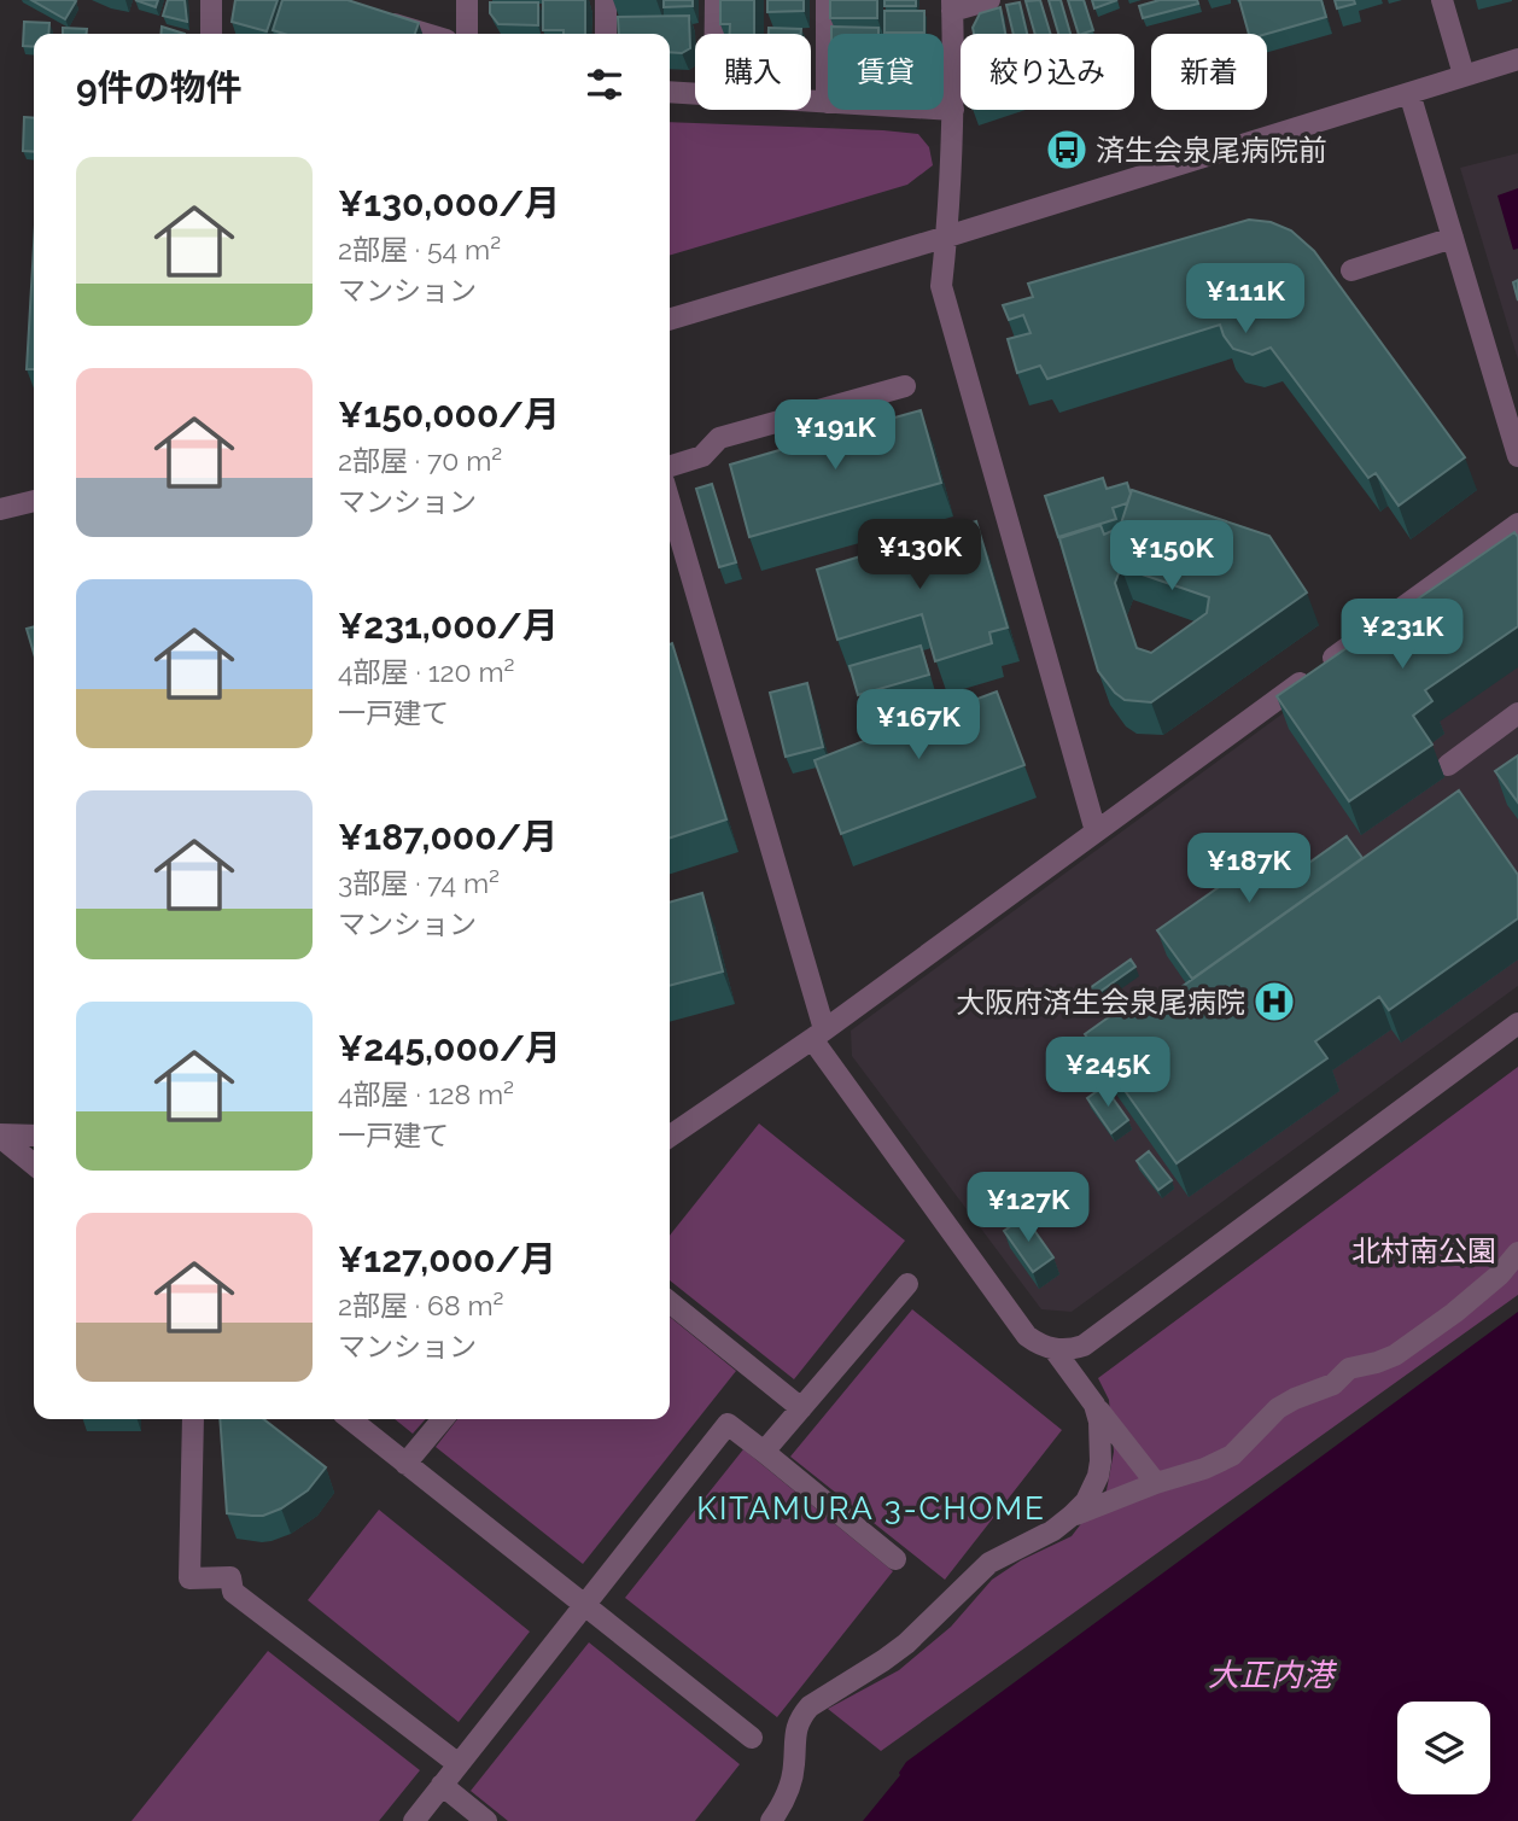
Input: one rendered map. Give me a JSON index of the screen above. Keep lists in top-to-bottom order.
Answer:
{
  "districts": ["KITAMURA 3-CHOME"],
  "water": ["大正内港"],
  "parks": ["北村南公園"],
  "places": {
    "bus stop": ["済生会泉尾病院前"],
    "hospital": ["大阪府済生会泉尾病院"]
  },
  "page": {
    "chip": [
      "購入",
      "賃貸",
      "絞り込み",
      "新着"
    ],
    "heading": "9件の物件",
    "list": [
      {
        "name": "¥130,000/月",
        "note": "2部屋 · 54 m² · マンション"
      },
      {
        "name": "¥150,000/月",
        "note": "2部屋 · 70 m² · マンション"
      },
      {
        "name": "¥231,000/月",
        "note": "4部屋 · 120 m² · 一戸建て"
      },
      {
        "name": "¥187,000/月",
        "note": "3部屋 · 74 m² · マンション"
      },
      {
        "name": "¥245,000/月",
        "note": "4部屋 · 128 m² · 一戸建て"
      },
      {
        "name": "¥127,000/月",
        "note": "2部屋 · 68 m² · マンション"
      }
    ],
    "price": [
      "¥111K",
      "¥191K",
      "¥130K",
      "¥150K",
      "¥231K",
      "¥167K",
      "¥187K",
      "¥245K",
      "¥127K"
    ]
  }
}
